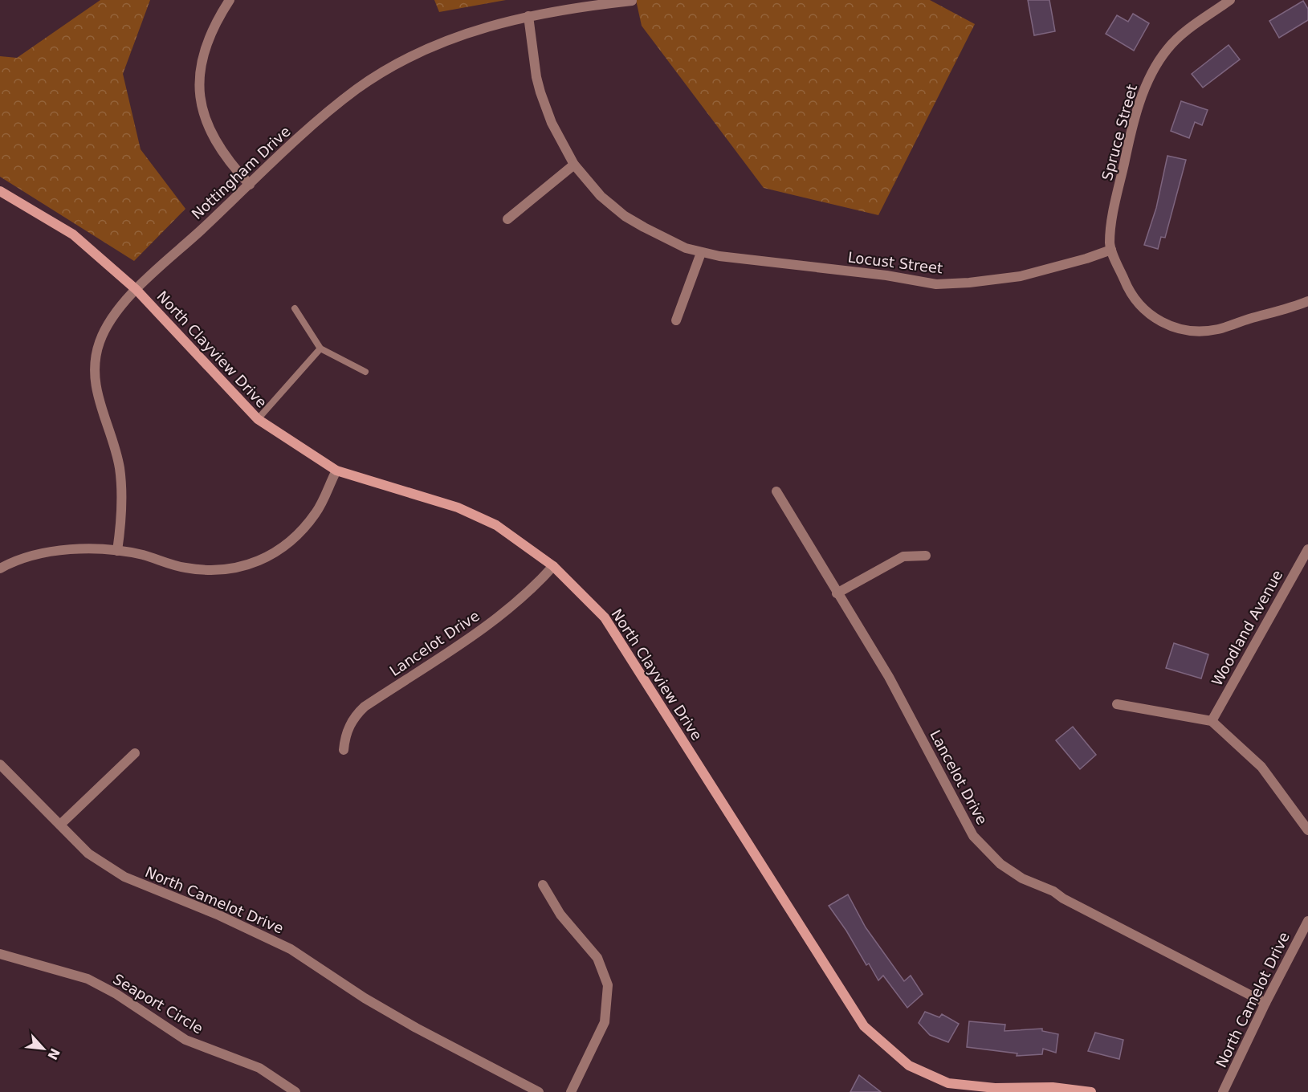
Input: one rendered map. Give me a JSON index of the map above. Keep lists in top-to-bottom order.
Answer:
{
  "streets": {
    "street": [
      "Spruce Street",
      "Nottingham Drive",
      "Locust Street",
      "North Clayview Drive",
      "Woodland Avenue",
      "Lancelot Drive",
      "North Camelot Drive",
      "Seaport Circle"
    ]
  },
  "crossings": [
    ["Spruce Street", "Locust Street"],
    ["Nottingham Drive", "Locust Street"],
    ["Nottingham Drive", "North Clayview Drive"],
    ["North Clayview Drive", "Lancelot Drive"],
    ["Lancelot Drive", "North Camelot Drive"]
  ],
  "north": "bottom right"
}
